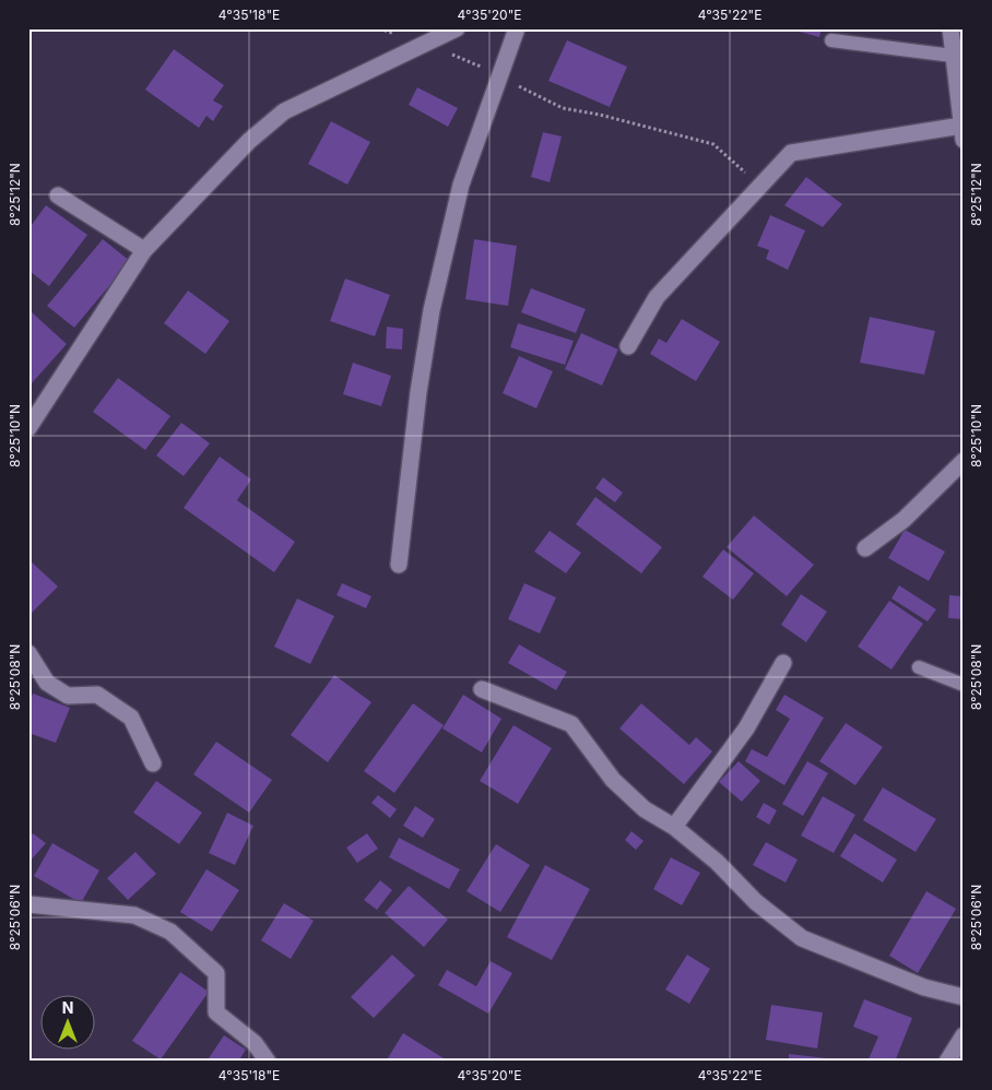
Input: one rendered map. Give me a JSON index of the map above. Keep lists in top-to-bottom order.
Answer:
{
  "north": "top",
  "coordinates": [
    "4°35'18\"E",
    "4°35'20\"E",
    "4°35'22\"E",
    "8°25'12\"N",
    "8°25'10\"N",
    "8°25'08\"N",
    "8°25'06\"N"
  ]
}
